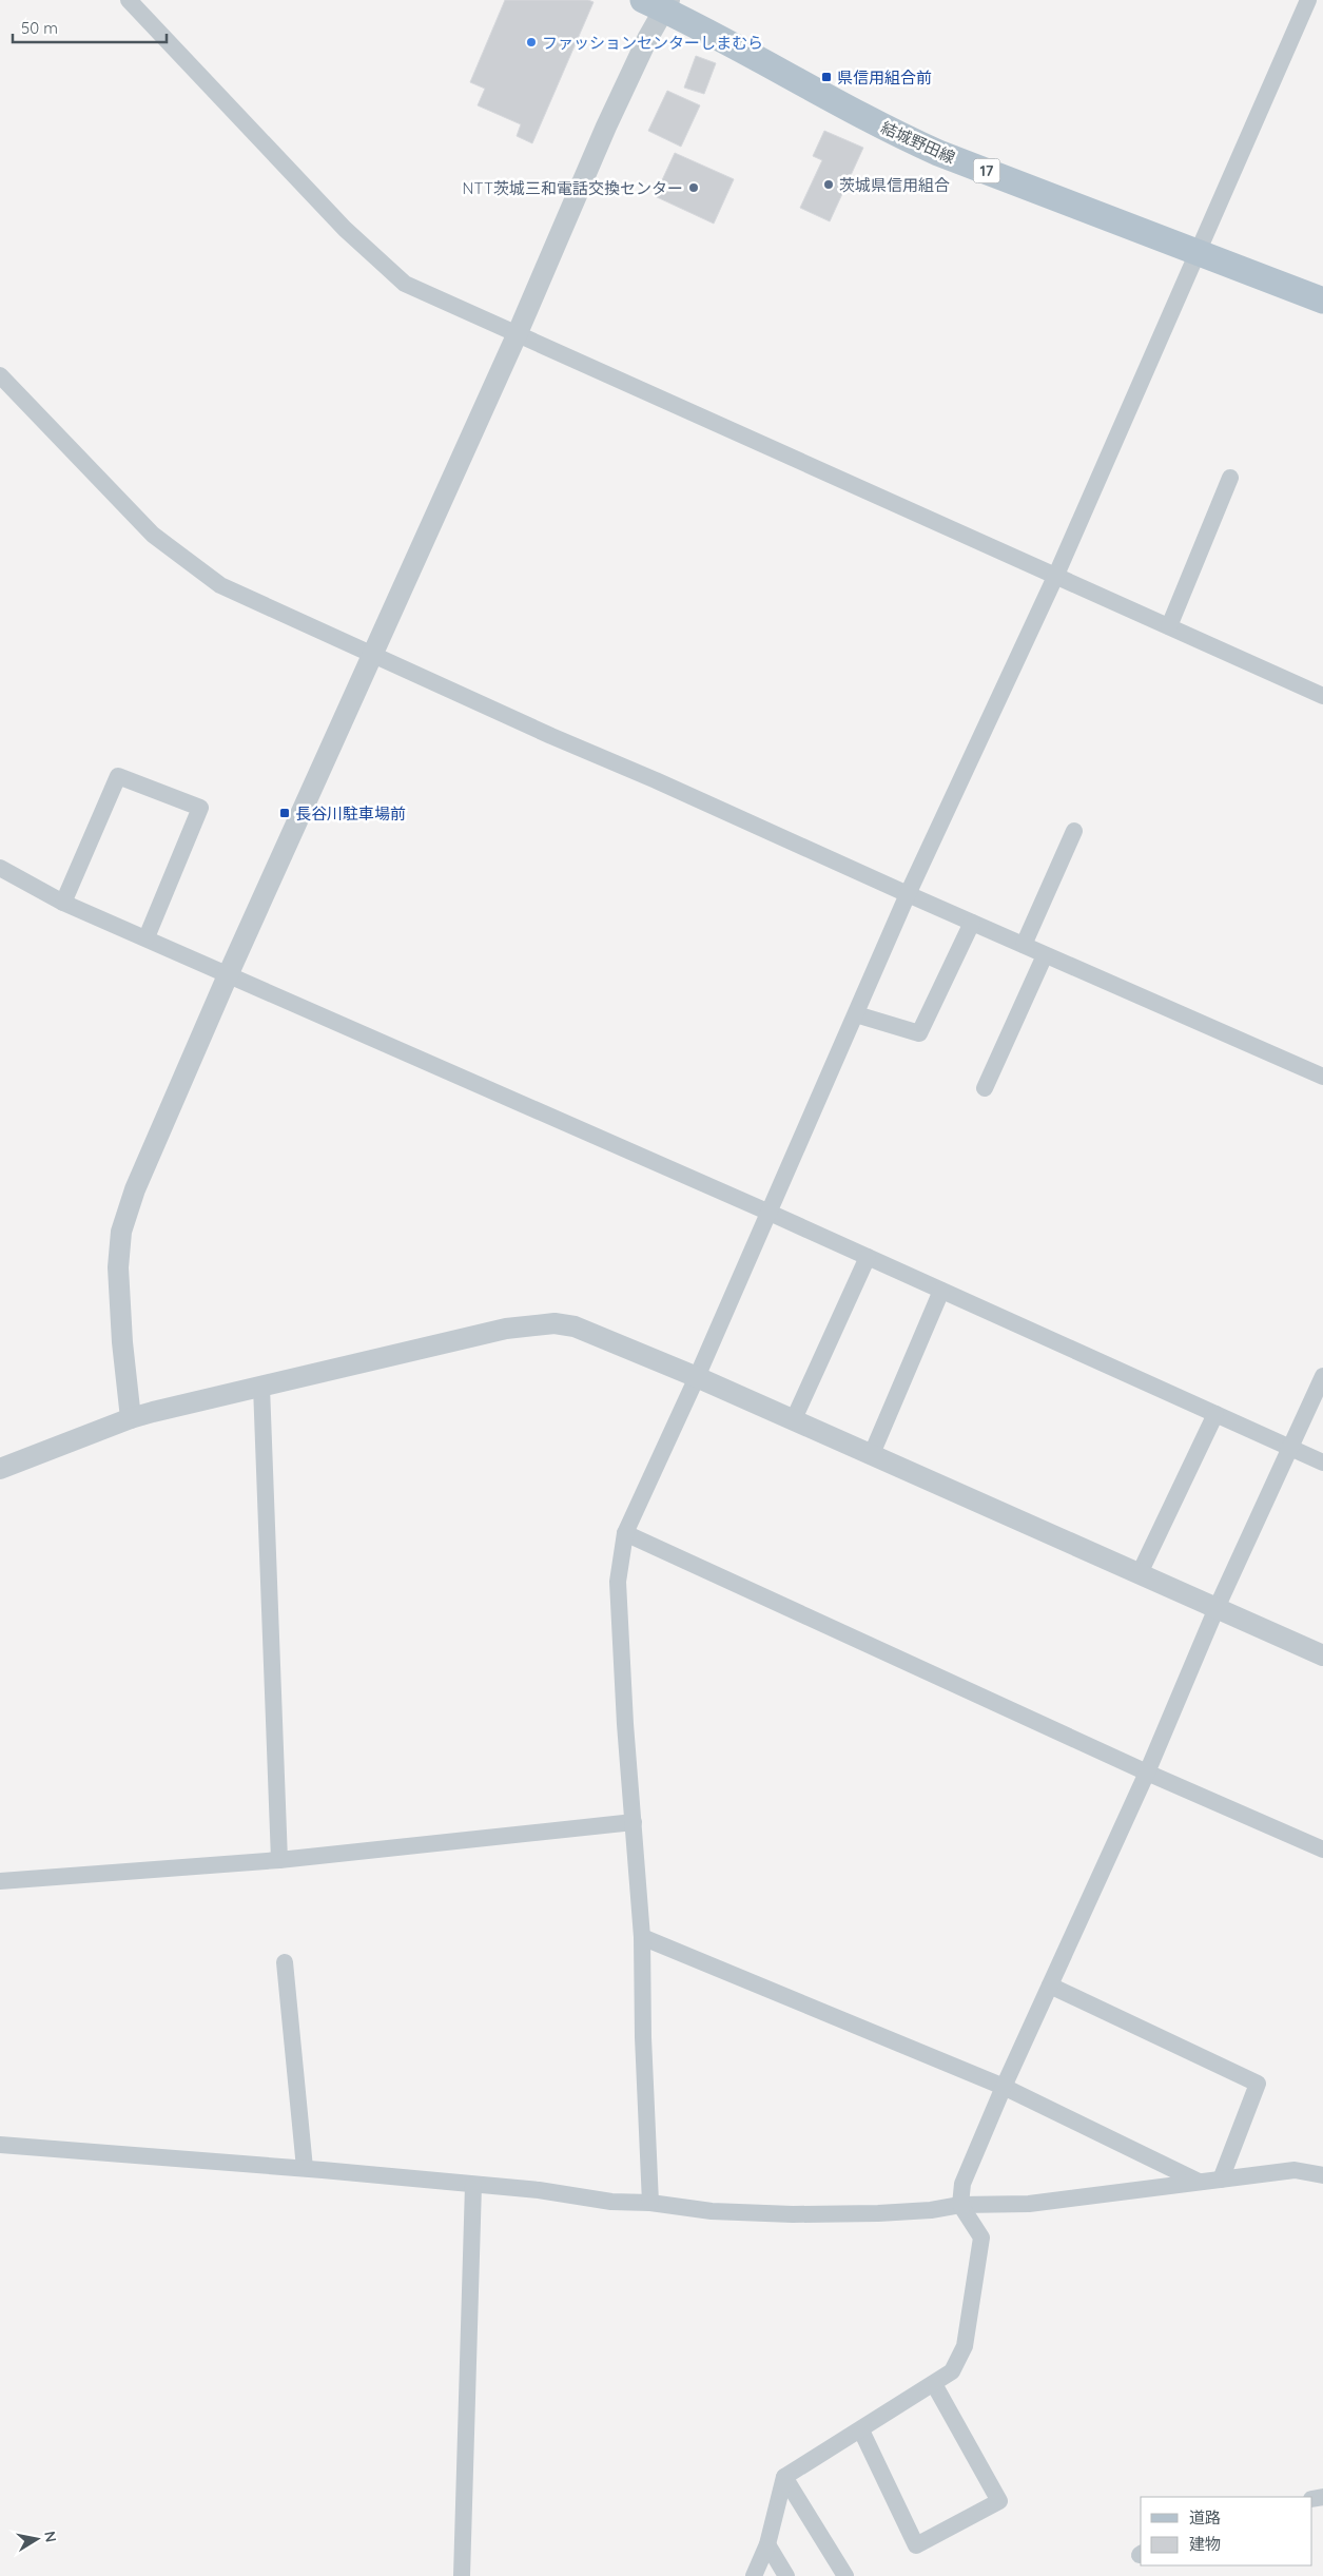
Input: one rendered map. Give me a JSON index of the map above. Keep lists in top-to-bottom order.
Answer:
{
  "streets": {
    "main road": ["結城野田線", "17"]
  },
  "places": {
    "other": ["ファッションセンターしまむら", "茨城県信用組合", "NTT茨城三和電話交換センター"],
    "transit": ["県信用組合前", "長谷川駐車場前"]
  },
  "legend": ["道路", "建物"],
  "scale_bar": "50 m",
  "north": "right"
}
